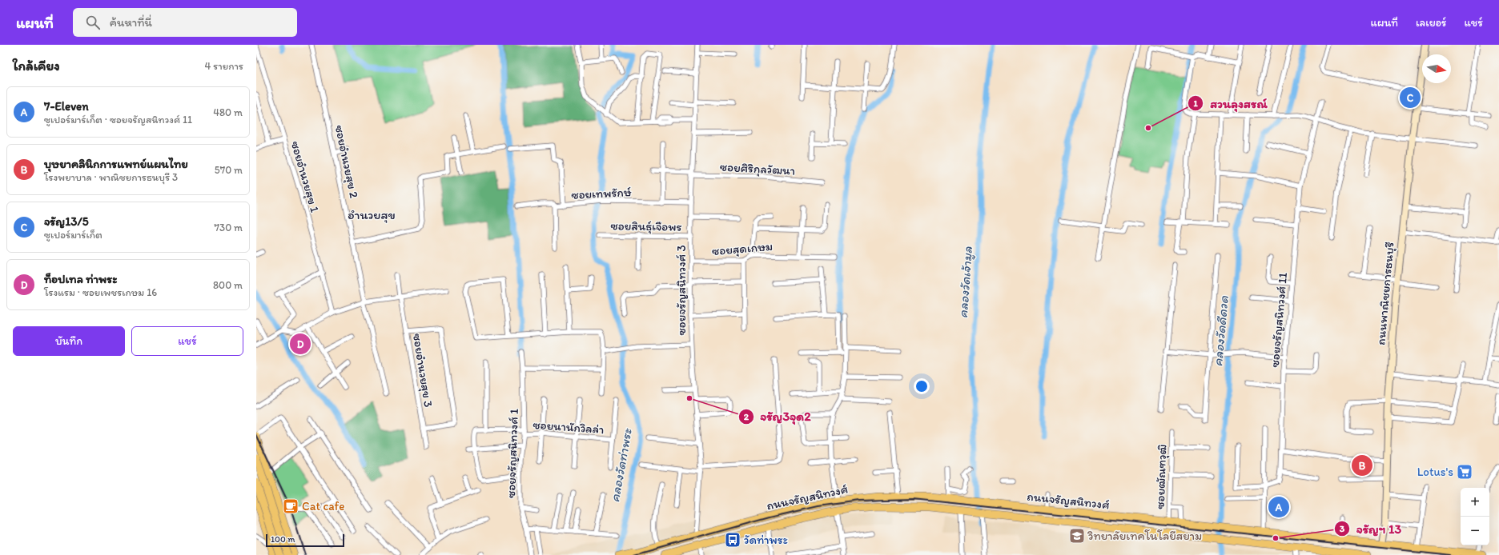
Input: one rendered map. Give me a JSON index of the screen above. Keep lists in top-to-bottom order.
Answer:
{
  "streets": {
    "main road": ["ถนนพาณิชยการธนบุรี", "ถนนจรัญสนิทวงศ์"],
    "street": [
      "ซอยอำนวยสุข 2",
      "ซอยศิริกุลวัฒนา",
      "ซอยอำนวยสุข 1",
      "ซอยเทพรักษ์",
      "ซอยสินธุ์เจือพร",
      "ซอยสุดเกษม",
      "ซอยจรัญสนิทวงศ์ 3",
      "ซอยจรัญสนิทวงศ์ 11",
      "ซอยอำนวยสุข 3",
      "ซอยนานักวิลล่า",
      "ซอยจรัญสนิทวงศ์ 1",
      "ซอยฒัณฑวุฒิ"
    ]
  },
  "crossings": [
    ["ซอยศิริกุลวัฒนา", "ซอยจรัญสนิทวงศ์ 3"],
    ["ซอยเทพรักษ์", "ซอยจรัญสนิทวงศ์ 3"],
    ["ซอยสินธุ์เจือพร", "ซอยจรัญสนิทวงศ์ 3"],
    ["ซอยสุดเกษม", "ซอยจรัญสนิทวงศ์ 3"],
    ["ซอยจรัญสนิทวงศ์ 3", "ถนนจรัญสนิทวงศ์"],
    ["ถนนพาณิชยการธนบุรี", "ถนนจรัญสนิทวงศ์"],
    ["ซอยนานักวิลล่า", "ซอยจรัญสนิทวงศ์ 1"],
    ["ซอยฒัณฑวุฒิ", "ถนนจรัญสนิทวงศ์"]
  ],
  "districts": ["อำนวยสุข"],
  "water": ["คลองวัดเจ้ามูล", "คลองวัดดีดวด", "คลองวัดท่าพระ"],
  "places": {
    "other": ["สวนลุงสรณ์", "จรัญ3จุด2", "จรัญฯ 13"],
    "supermarket": ["Lotus's"],
    "cafe": ["Cat cafe"],
    "school or university": ["วิทยาลัยเทคโนโลยีสยาม"],
    "bus stop": ["วัดท่าพระ"]
  },
  "scale_bar": "100 m",
  "north": "right",
  "page": {
    "header": "แผนที่",
    "search": "ค้นหาที่นี่",
    "nav": ["แผนที่", "เลเยอร์", "แชร์"],
    "heading": ["ใกล้เคียง", "4 รายการ"],
    "pins": [
      "C",
      "D",
      "B",
      "A"
    ],
    "list": [
      {
        "mark": "A",
        "name": "7-Eleven",
        "note": "ซูเปอร์มาร์เก็ต · ซอยจรัญสนิทวงศ์ 11",
        "value": "480 m"
      },
      {
        "mark": "B",
        "name": "บุษยาคลินิกการแพทย์แผนไทย",
        "note": "โรงพยาบาล · พาณิชยการธนบุรี 3",
        "value": "570 m"
      },
      {
        "mark": "C",
        "name": "จรัญ13/5",
        "note": "ซูเปอร์มาร์เก็ต",
        "value": "730 m"
      },
      {
        "mark": "D",
        "name": "ท็อปเทล ท่าพระ",
        "note": "โรงแรม · ซอยเพชรเกษม 16",
        "value": "800 m"
      }
    ],
    "buttons": ["บันทึก", "แชร์"],
    "map_buttons": ["+", "−"],
    "scale": "100 m"
  }
}
